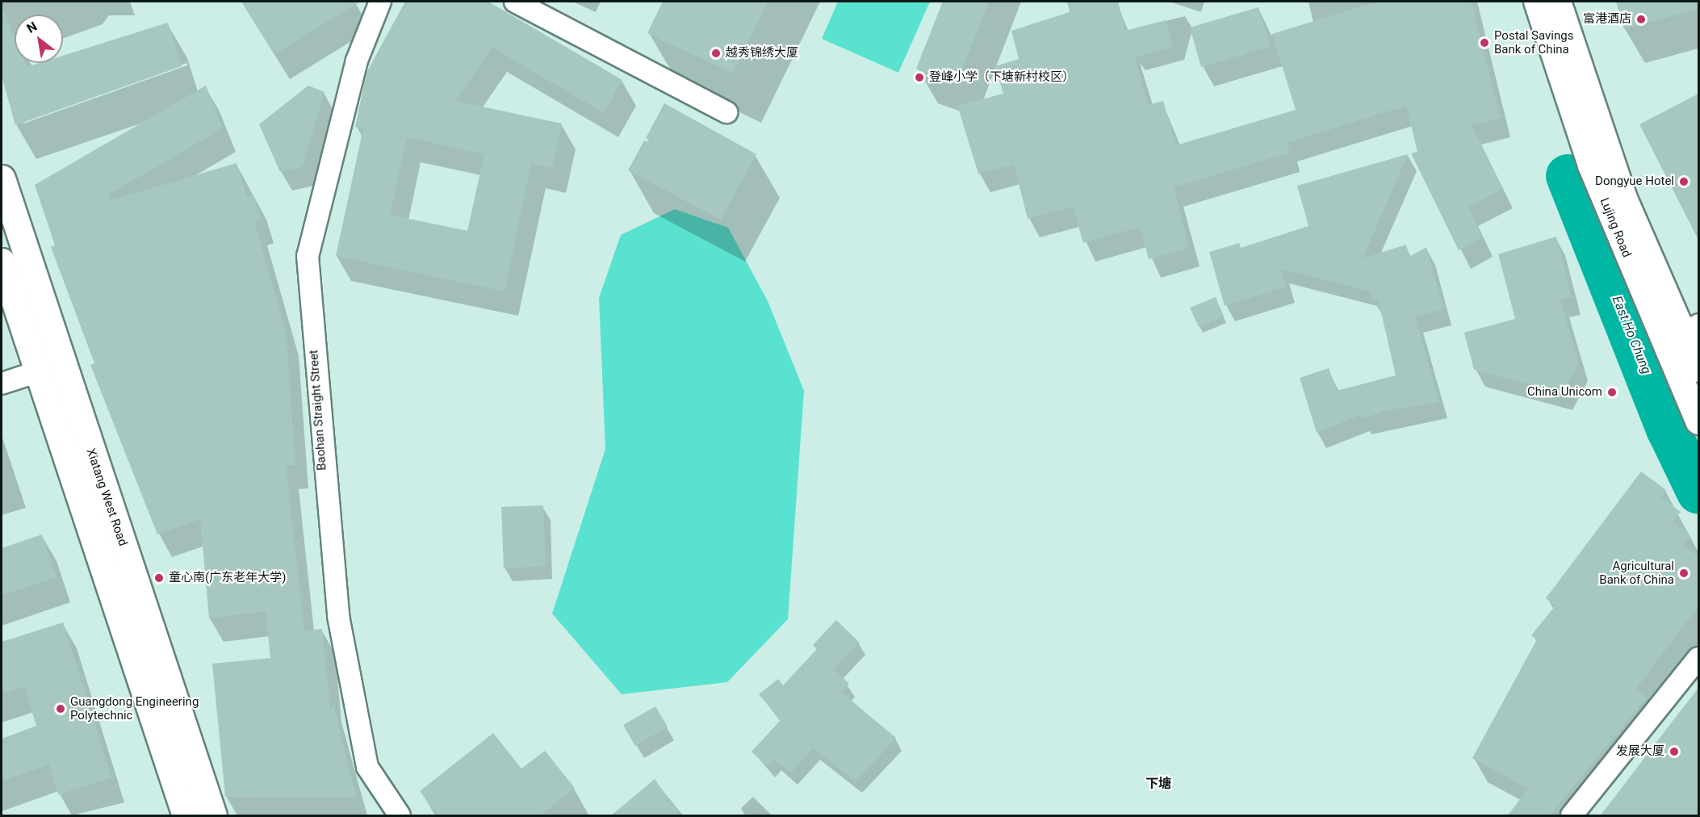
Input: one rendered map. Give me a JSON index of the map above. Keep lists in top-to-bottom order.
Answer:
{
  "streets": {
    "highway": ["Xiatang West Road"],
    "street": ["Lujing Road", "Baohan Straight Street"]
  },
  "districts": ["下塘"],
  "water": ["East Ho Chung"],
  "places": [
    "富港酒店",
    "Postal Savings Bank of China",
    "越秀锦绣大厦",
    "登峰小学（下塘新村校区）",
    "Dongyue Hotel",
    "China Unicom",
    "Agricultural Bank of China",
    "童心南(广东老年大学)",
    "Guangdong Engineering Polytechnic",
    "发展大厦"
  ],
  "north": "top left"
}
